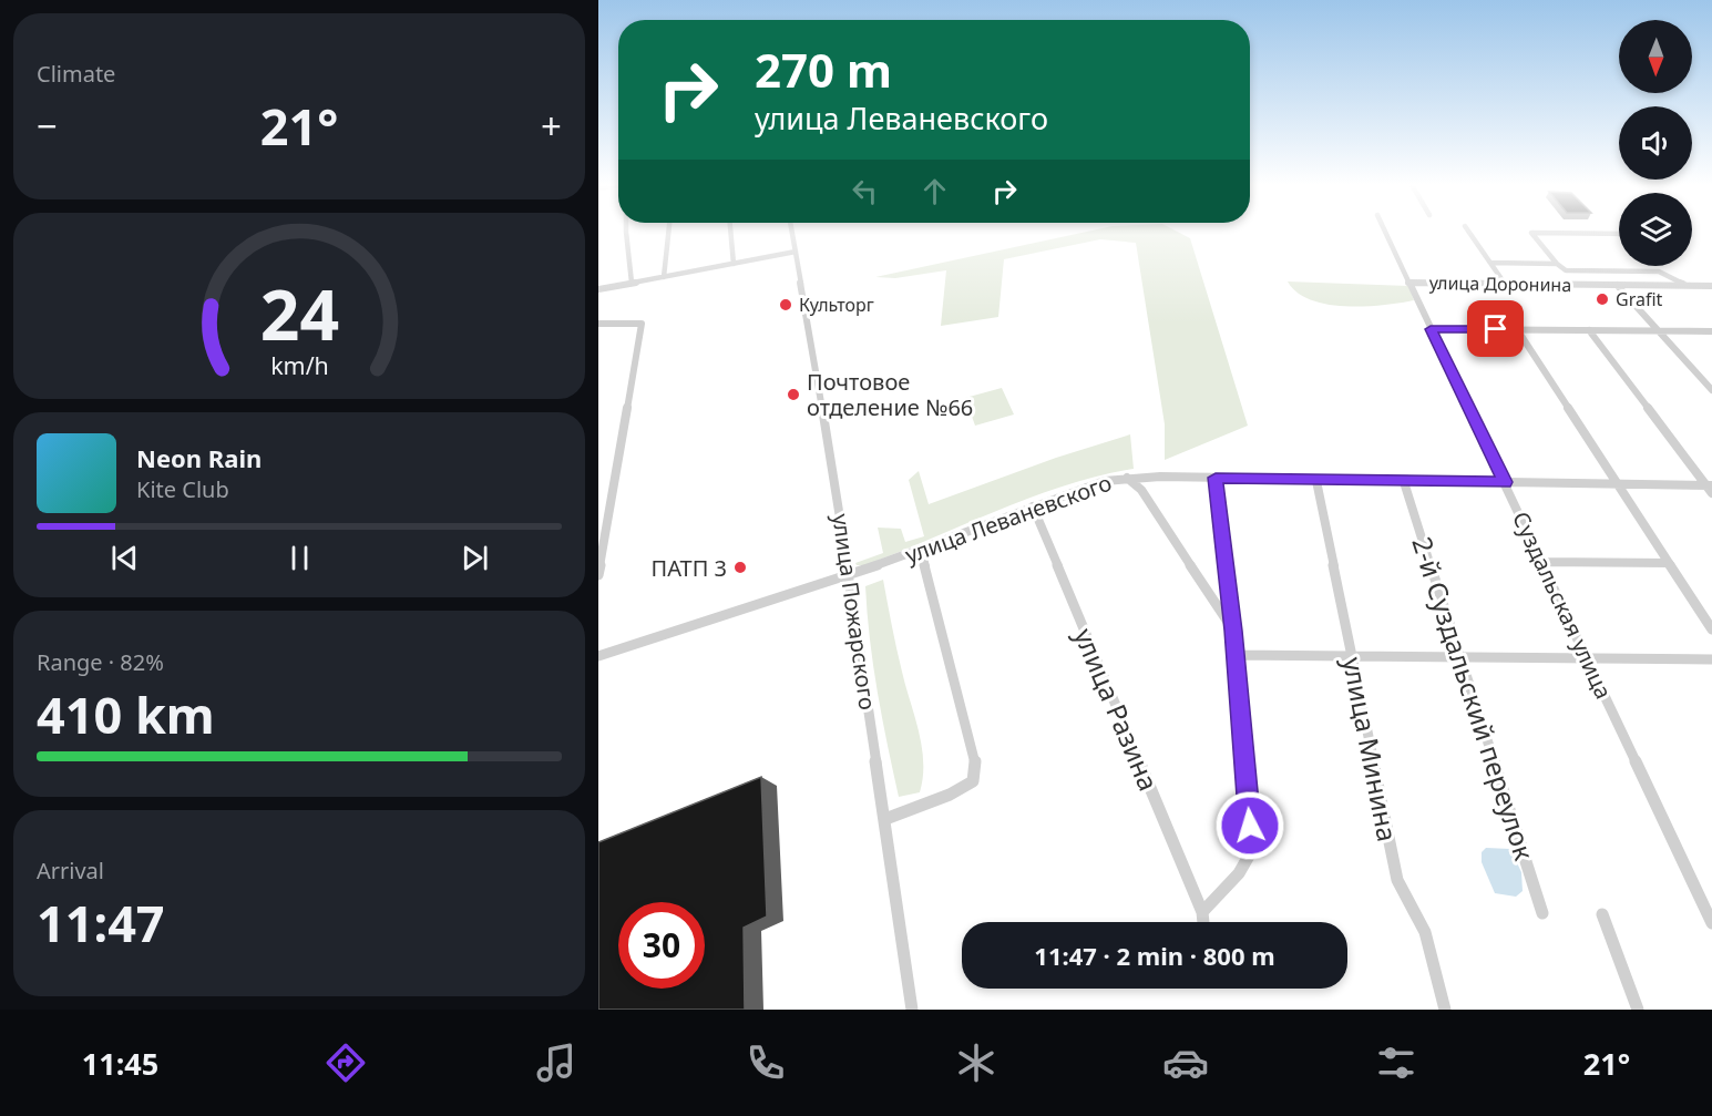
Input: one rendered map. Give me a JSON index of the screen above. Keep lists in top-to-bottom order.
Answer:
{
  "streets": {
    "street": [
      "улица Доронина",
      "улица Леваневского",
      "Суздальская улица",
      "улица Пожарского",
      "2-й Суздальский переулок",
      "улица Разина",
      "улица Минина"
    ]
  },
  "crossings": [
    ["улица Доронина", "Суздальская улица"],
    ["улица Леваневского", "Суздальская улица"],
    ["улица Леваневского", "улица Пожарского"],
    ["улица Леваневского", "2-й Суздальский переулок"],
    ["улица Леваневского", "улица Разина"],
    ["улица Леваневского", "улица Минина"]
  ],
  "places": [
    "Grafit",
    "Культорг",
    "Почтовое отделение №66",
    "ПАТП 3"
  ],
  "north": "bottom",
  "page": {
    "tile": [
      "Climate",
      ["Range · 82%", "410 km"],
      ["Arrival", "11:47"]
    ],
    "turn": ["270 m", "улица Леваневского"],
    "heat": ["−", "21°", "+"],
    "song": ["Neon Rain", "Kite Club"],
    "limit": "30",
    "trip": "11:47 · 2 min · 800 m",
    "tabs": ["11:45", "21°"],
    "gauge": ["24", "km/h"]
  }
}
